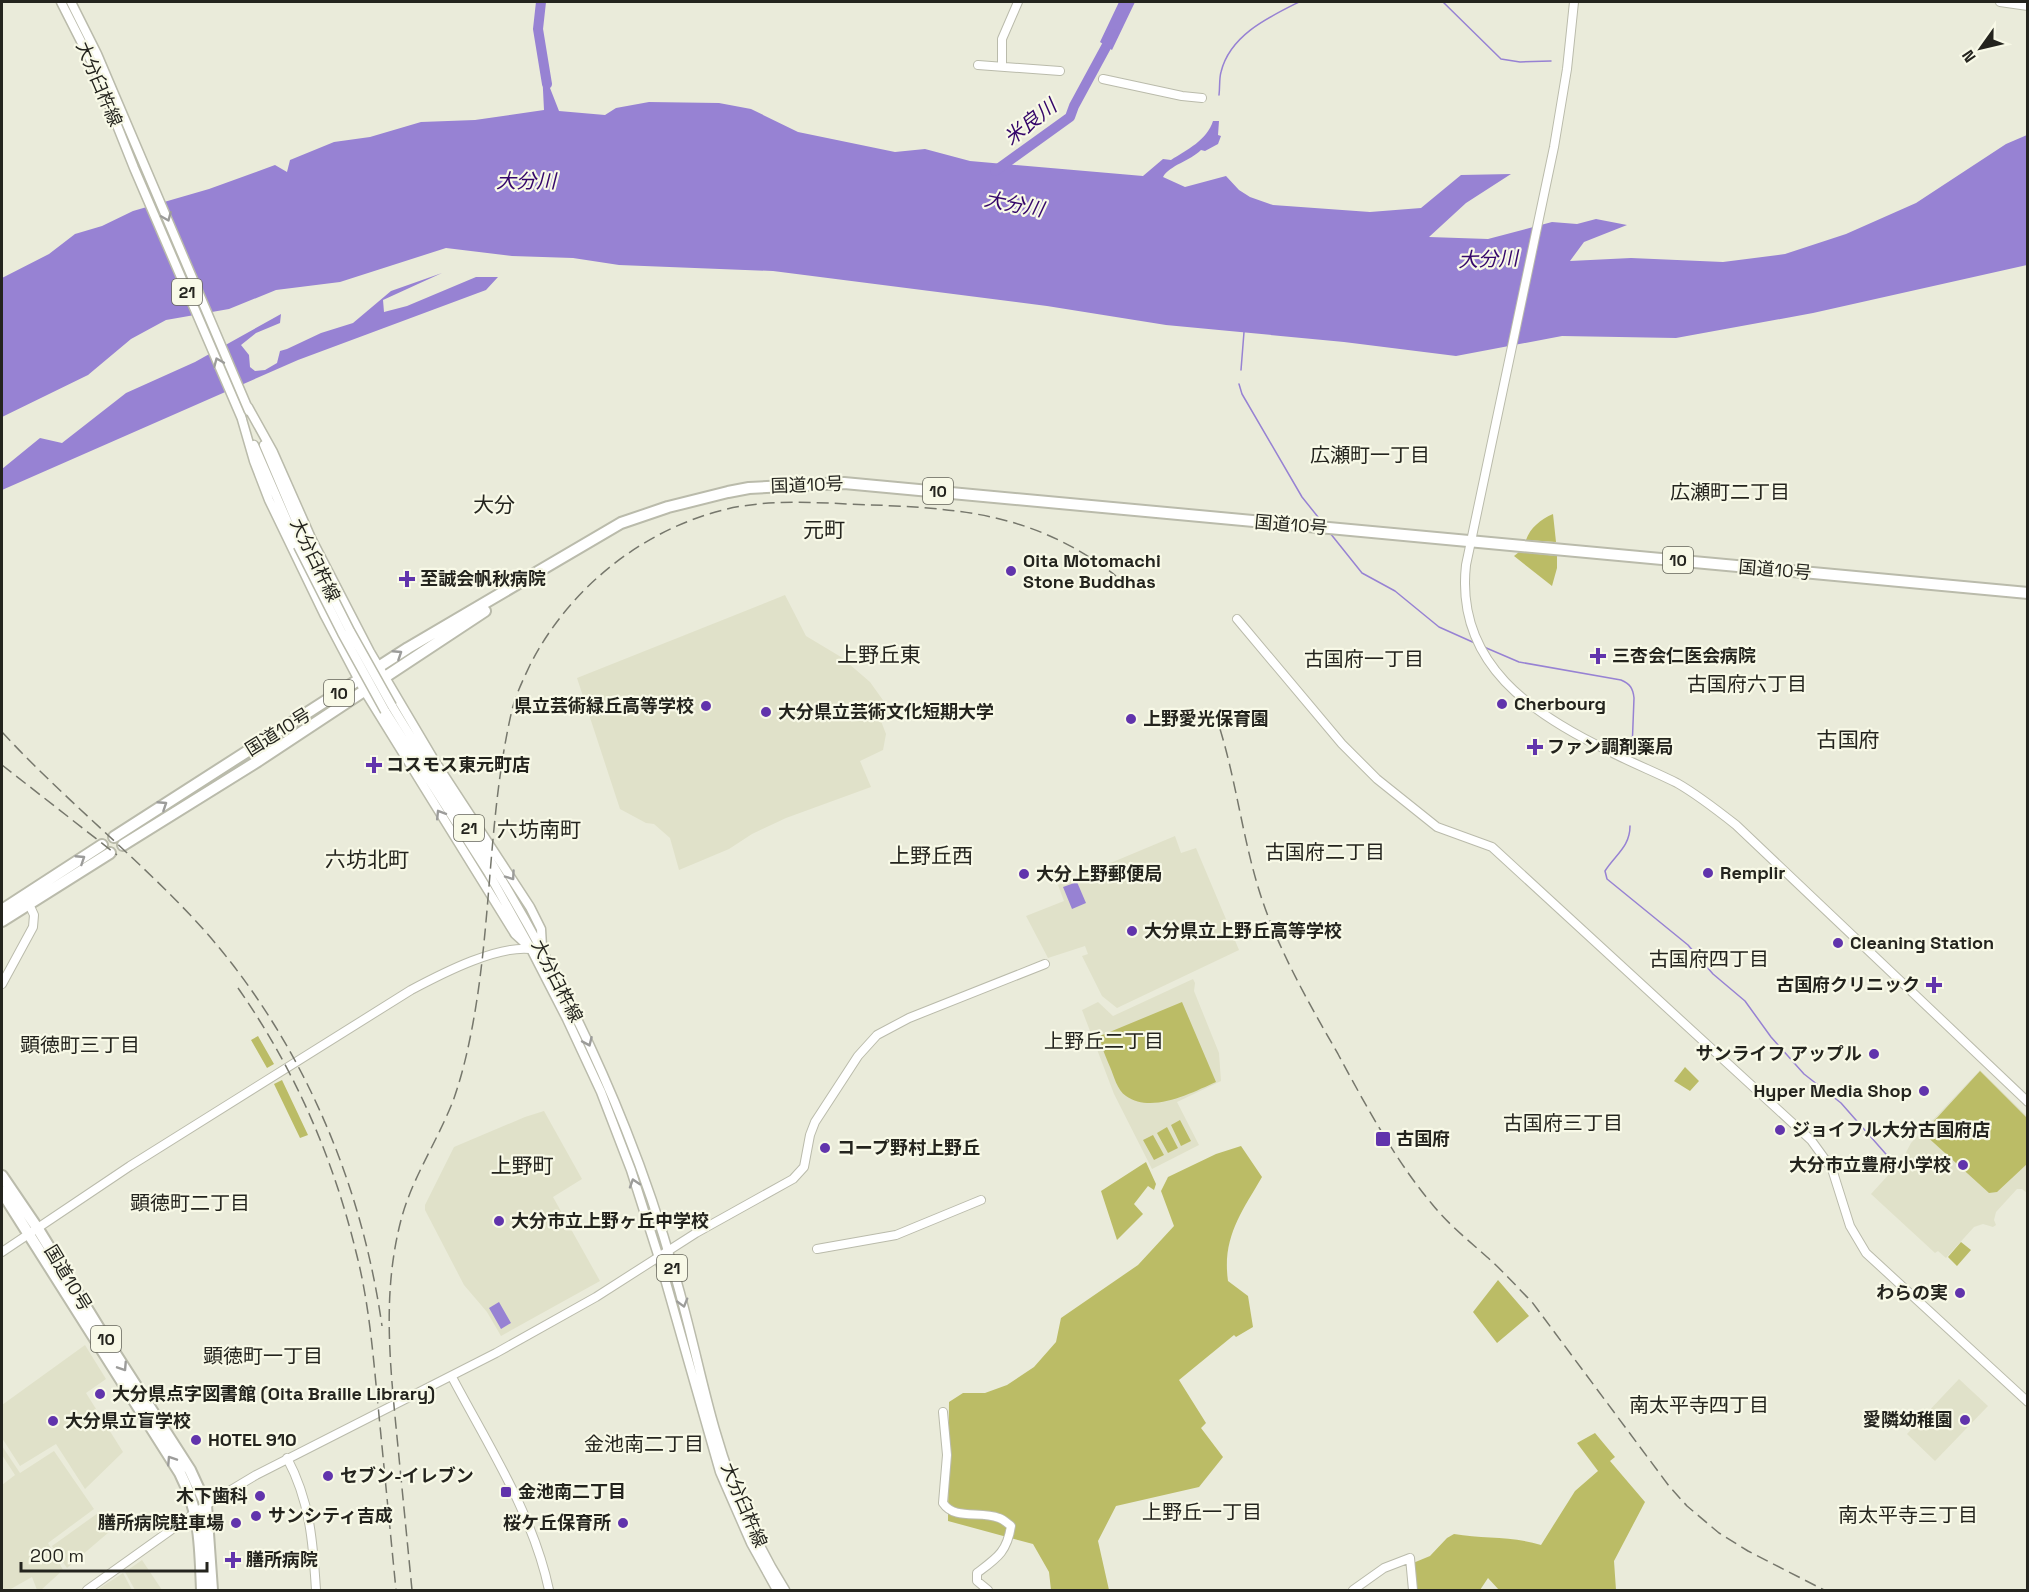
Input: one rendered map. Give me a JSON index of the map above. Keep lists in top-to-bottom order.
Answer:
{
  "streets": {
    "highway": ["国道10号", "10"],
    "main road": ["大分臼杵線", "21"]
  },
  "crossings": [
    ["国道10号", "10"]
  ],
  "districts": [
    "広瀬町一丁目",
    "広瀬町二丁目",
    "大分",
    "元町",
    "上野丘東",
    "古国府一丁目",
    "古国府六丁目",
    "古国府",
    "六坊南町",
    "古国府二丁目",
    "上野丘西",
    "六坊北町",
    "古国府四丁目",
    "上野丘二丁目",
    "顕徳町三丁目",
    "古国府三丁目",
    "上野町",
    "顕徳町二丁目",
    "顕徳町一丁目",
    "南太平寺四丁目",
    "金池南二丁目",
    "上野丘一丁目",
    "南太平寺三丁目"
  ],
  "water": ["米良川", "大分川"],
  "places": {
    "other": [
      "Oita Motomachi Stone Buddhas",
      "Cherbourg",
      "県立芸術緑丘高等学校",
      "大分県立芸術文化短期大学",
      "上野愛光保育園",
      "Remplir",
      "大分上野郵便局",
      "大分県立上野丘高等学校",
      "Cleaning Station",
      "サンライフ アップル",
      "Hyper Media Shop",
      "ジョイフル大分古国府店",
      "コープ野村上野丘",
      "大分市立豊府小学校",
      "大分市立上野ヶ丘中学校",
      "わらの実",
      "大分県点字図書館 (Oita Braille Library)",
      "愛隣幼稚園",
      "大分県立盲学校",
      "HOTEL 910",
      "セブン-イレブン",
      "木下歯科",
      "サンシティ吉成",
      "膳所病院駐車場",
      "桜ケ丘保育所"
    ],
    "health": [
      "至誠会帆秋病院",
      "三杏会仁医会病院",
      "ファン調剤薬局",
      "コスモス東元町店",
      "古国府クリニック",
      "膳所病院"
    ],
    "transit": ["古国府", "金池南二丁目"]
  },
  "scale_bar": "200 m",
  "north": "bottom left"
}
